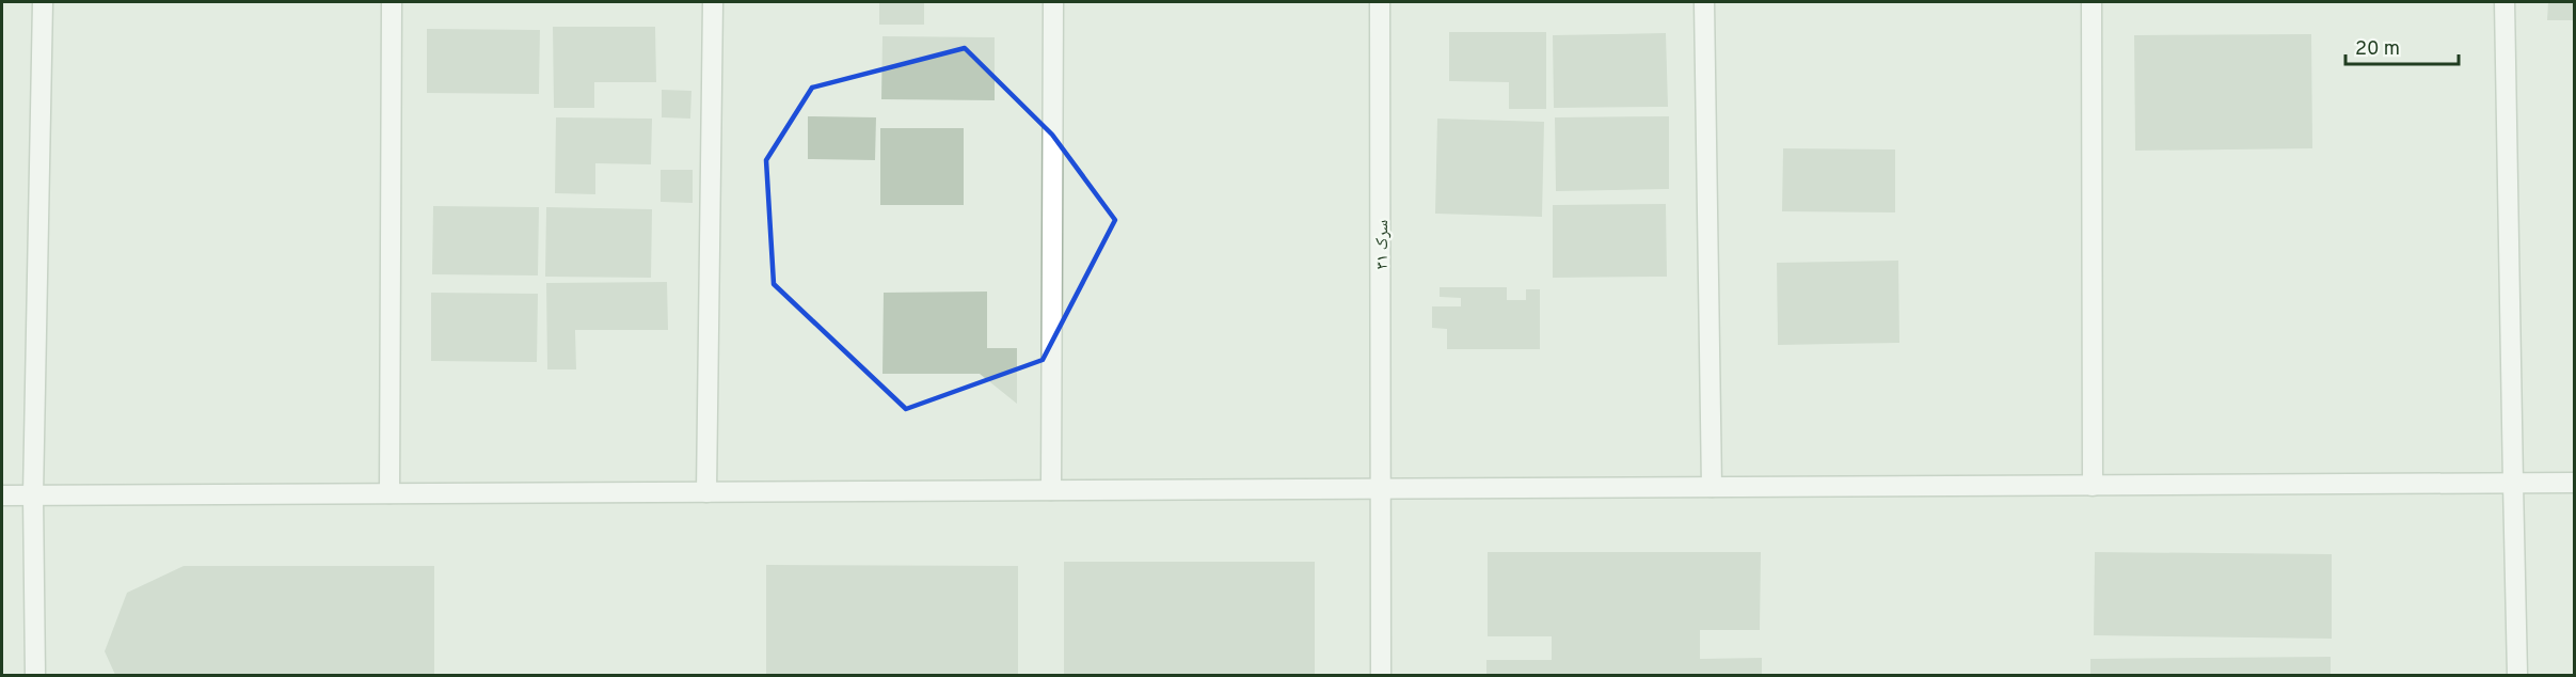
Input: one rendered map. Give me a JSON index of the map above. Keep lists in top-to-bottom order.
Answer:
{
  "streets": {
    "street": ["سرک ۳۱"]
  },
  "scale_bar": "20 m"
}
